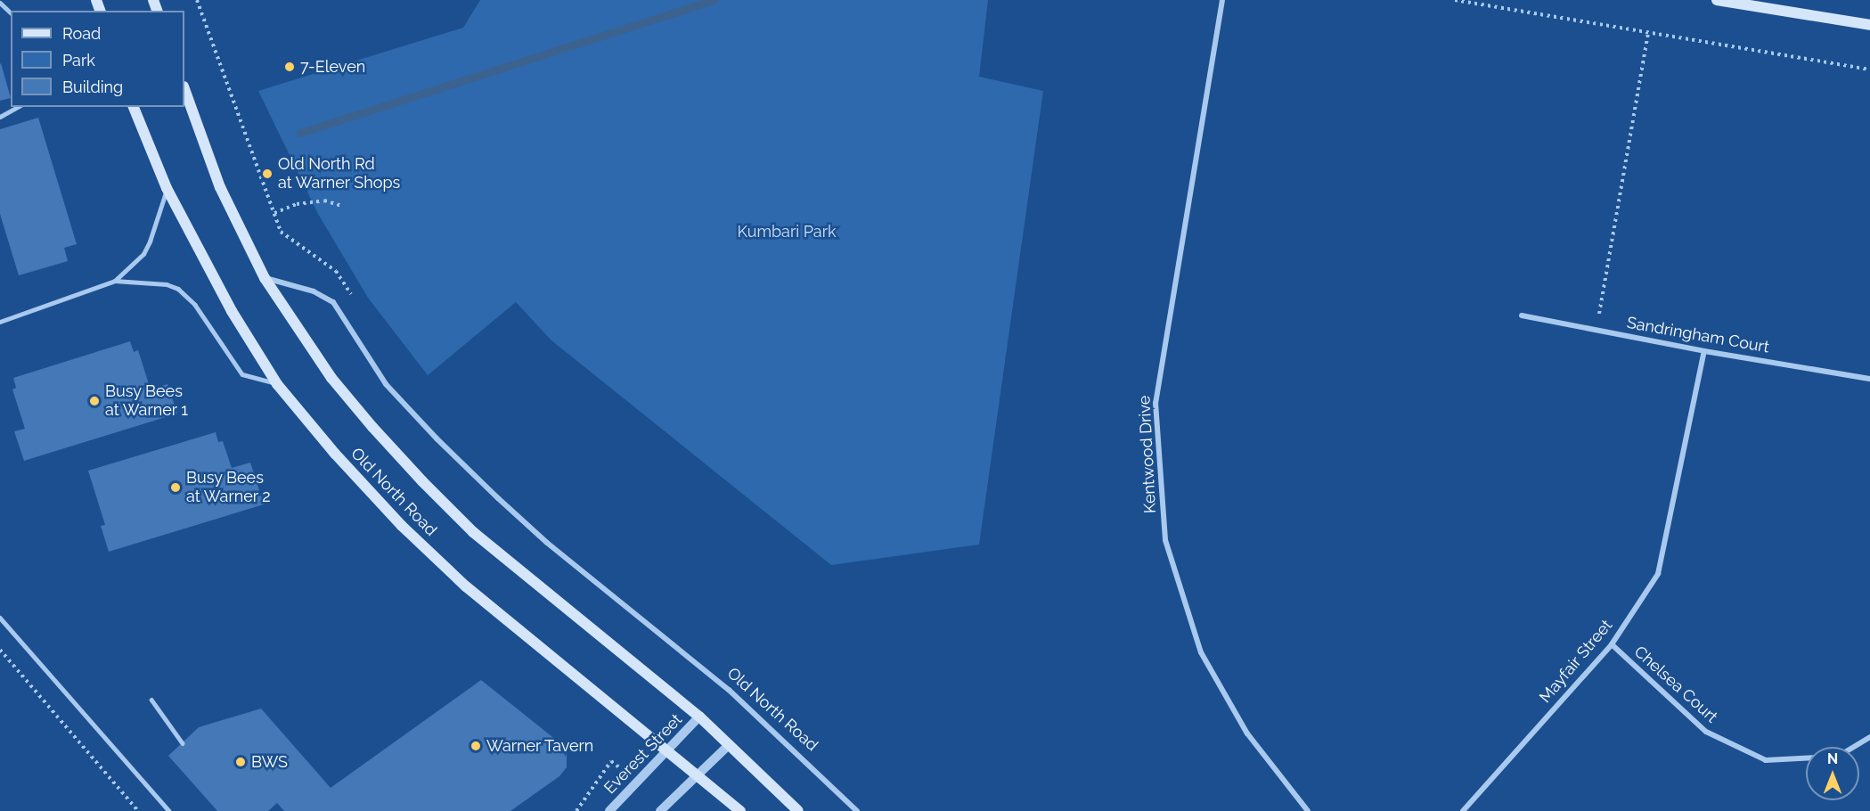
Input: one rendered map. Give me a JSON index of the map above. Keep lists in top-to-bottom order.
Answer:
{
  "streets": {
    "main road": ["Old North Road"],
    "street": [
      "Sandringham Court",
      "Kentwood Drive",
      "Mayfair Street",
      "Chelsea Court",
      "Everest Street"
    ]
  },
  "crossings": [
    ["Sandringham Court", "Mayfair Street"],
    ["Old North Road", "Everest Street"],
    ["Mayfair Street", "Chelsea Court"]
  ],
  "parks": ["Kumbari Park"],
  "places": [
    "7-Eleven",
    "Old North Rd at Warner Shops",
    "Busy Bees at Warner 1",
    "Busy Bees at Warner 2",
    "Warner Tavern",
    "BWS"
  ],
  "legend": ["Road", "Park", "Building"],
  "north": "top"
}
